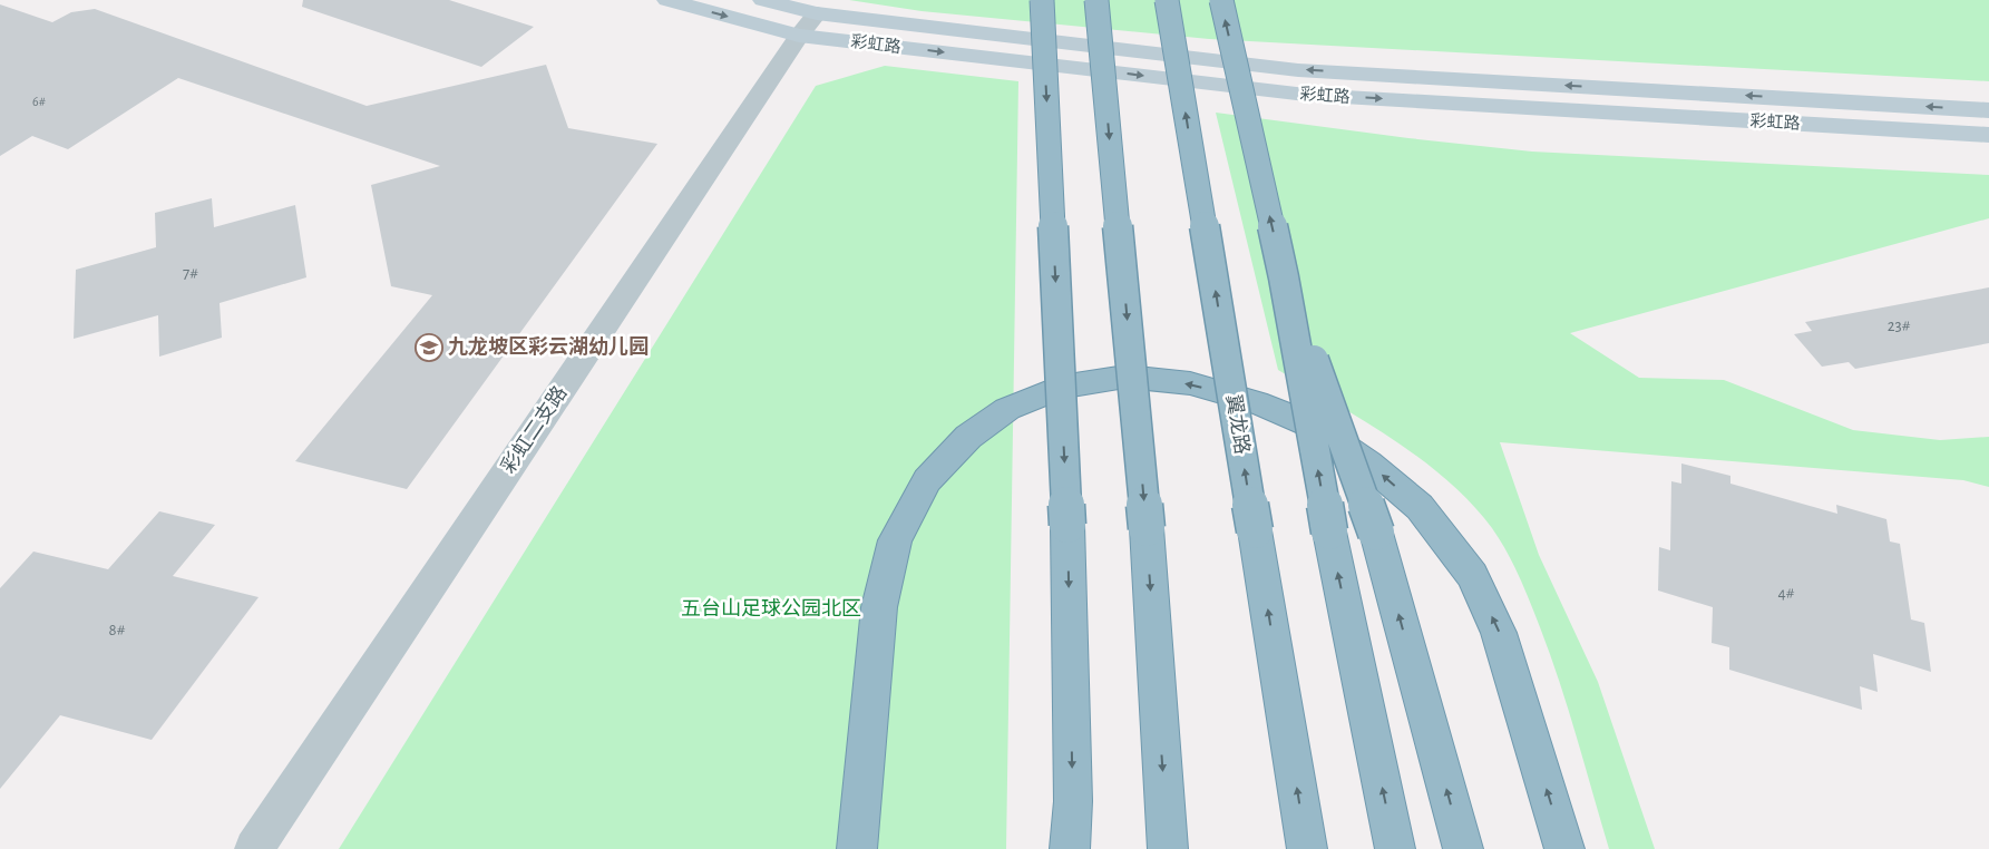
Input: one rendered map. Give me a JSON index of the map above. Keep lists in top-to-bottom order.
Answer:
{
  "streets": {
    "highway": ["翼龙路"],
    "main road": ["彩虹路"],
    "street": ["彩虹二支路"]
  },
  "crossings": [
    ["彩虹路", "彩虹二支路"]
  ],
  "parks": ["五台山足球公园北区"],
  "places": {
    "school or university": ["九龙坡区彩云湖幼儿园"]
  },
  "house_numbers": [
    "6#",
    "7#",
    "23#",
    "4#",
    "8#"
  ]
}
